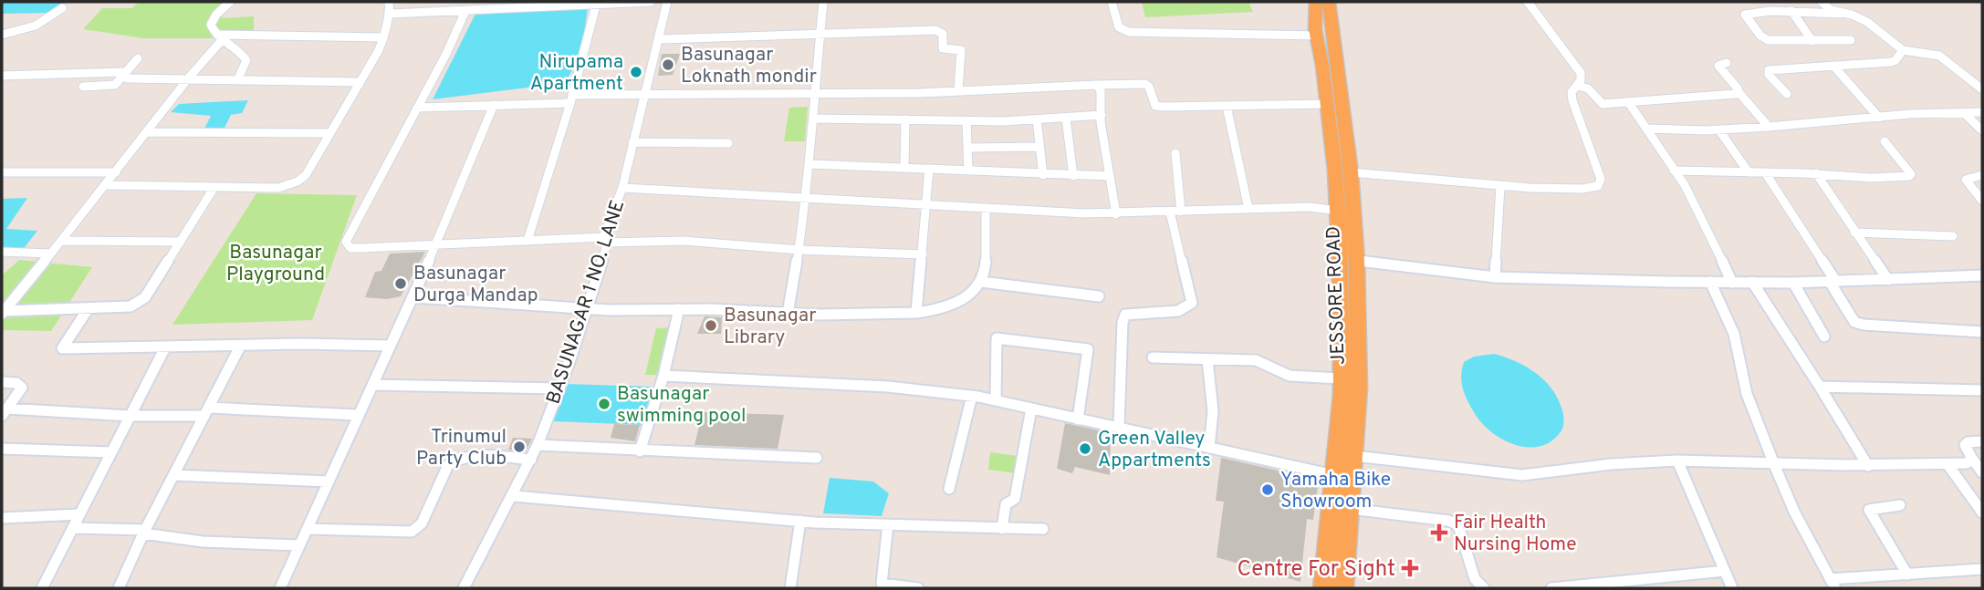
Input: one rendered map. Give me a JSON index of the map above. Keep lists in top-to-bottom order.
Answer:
{
  "streets": {
    "highway": ["JESSORE ROAD"],
    "street": ["BASUNAGAR 1 NO. LANE"]
  },
  "parks": ["Basunagar Playground"],
  "places": {
    "other": [
      "Basunagar Loknath mondir",
      "Nirupama Apartment",
      "Basunagar Durga Mandap",
      "Basunagar Library",
      "Basunagar swimming pool",
      "Trinumul Party Club",
      "Green Valley Appartments",
      "Yamaha Bike Showroom"
    ],
    "health": ["Fair Health Nursing Home", "Centre For Sight"]
  }
}
